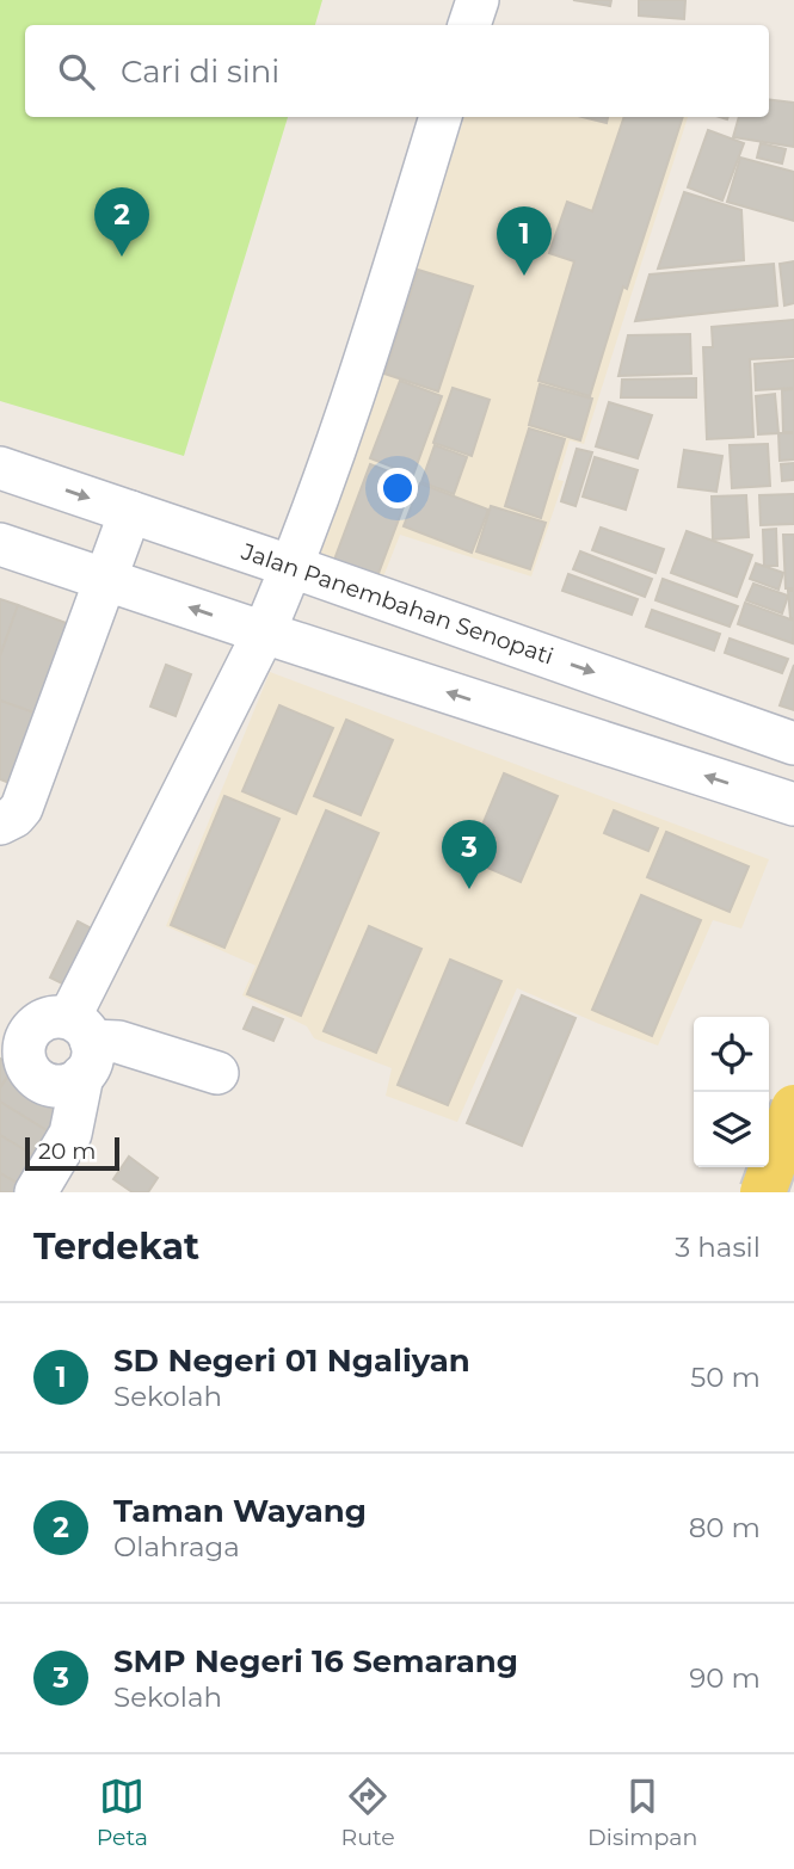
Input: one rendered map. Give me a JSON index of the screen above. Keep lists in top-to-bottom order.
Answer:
{
  "streets": {
    "street": ["Jalan Panembahan Senopati"]
  },
  "scale_bar": "20 m",
  "page": {
    "search": "Cari di sini",
    "pins": ["2", "1", "3"],
    "scale": "20 m",
    "heading": ["Terdekat", "3 hasil"],
    "list": [
      {
        "mark": "1",
        "name": "SD Negeri 01 Ngaliyan",
        "note": "Sekolah",
        "value": "50 m"
      },
      {
        "mark": "2",
        "name": "Taman Wayang",
        "note": "Olahraga",
        "value": "80 m"
      },
      {
        "mark": "3",
        "name": "SMP Negeri 16 Semarang",
        "note": "Sekolah",
        "value": "90 m"
      }
    ],
    "nav": ["Peta", "Rute", "Disimpan"]
  }
}
